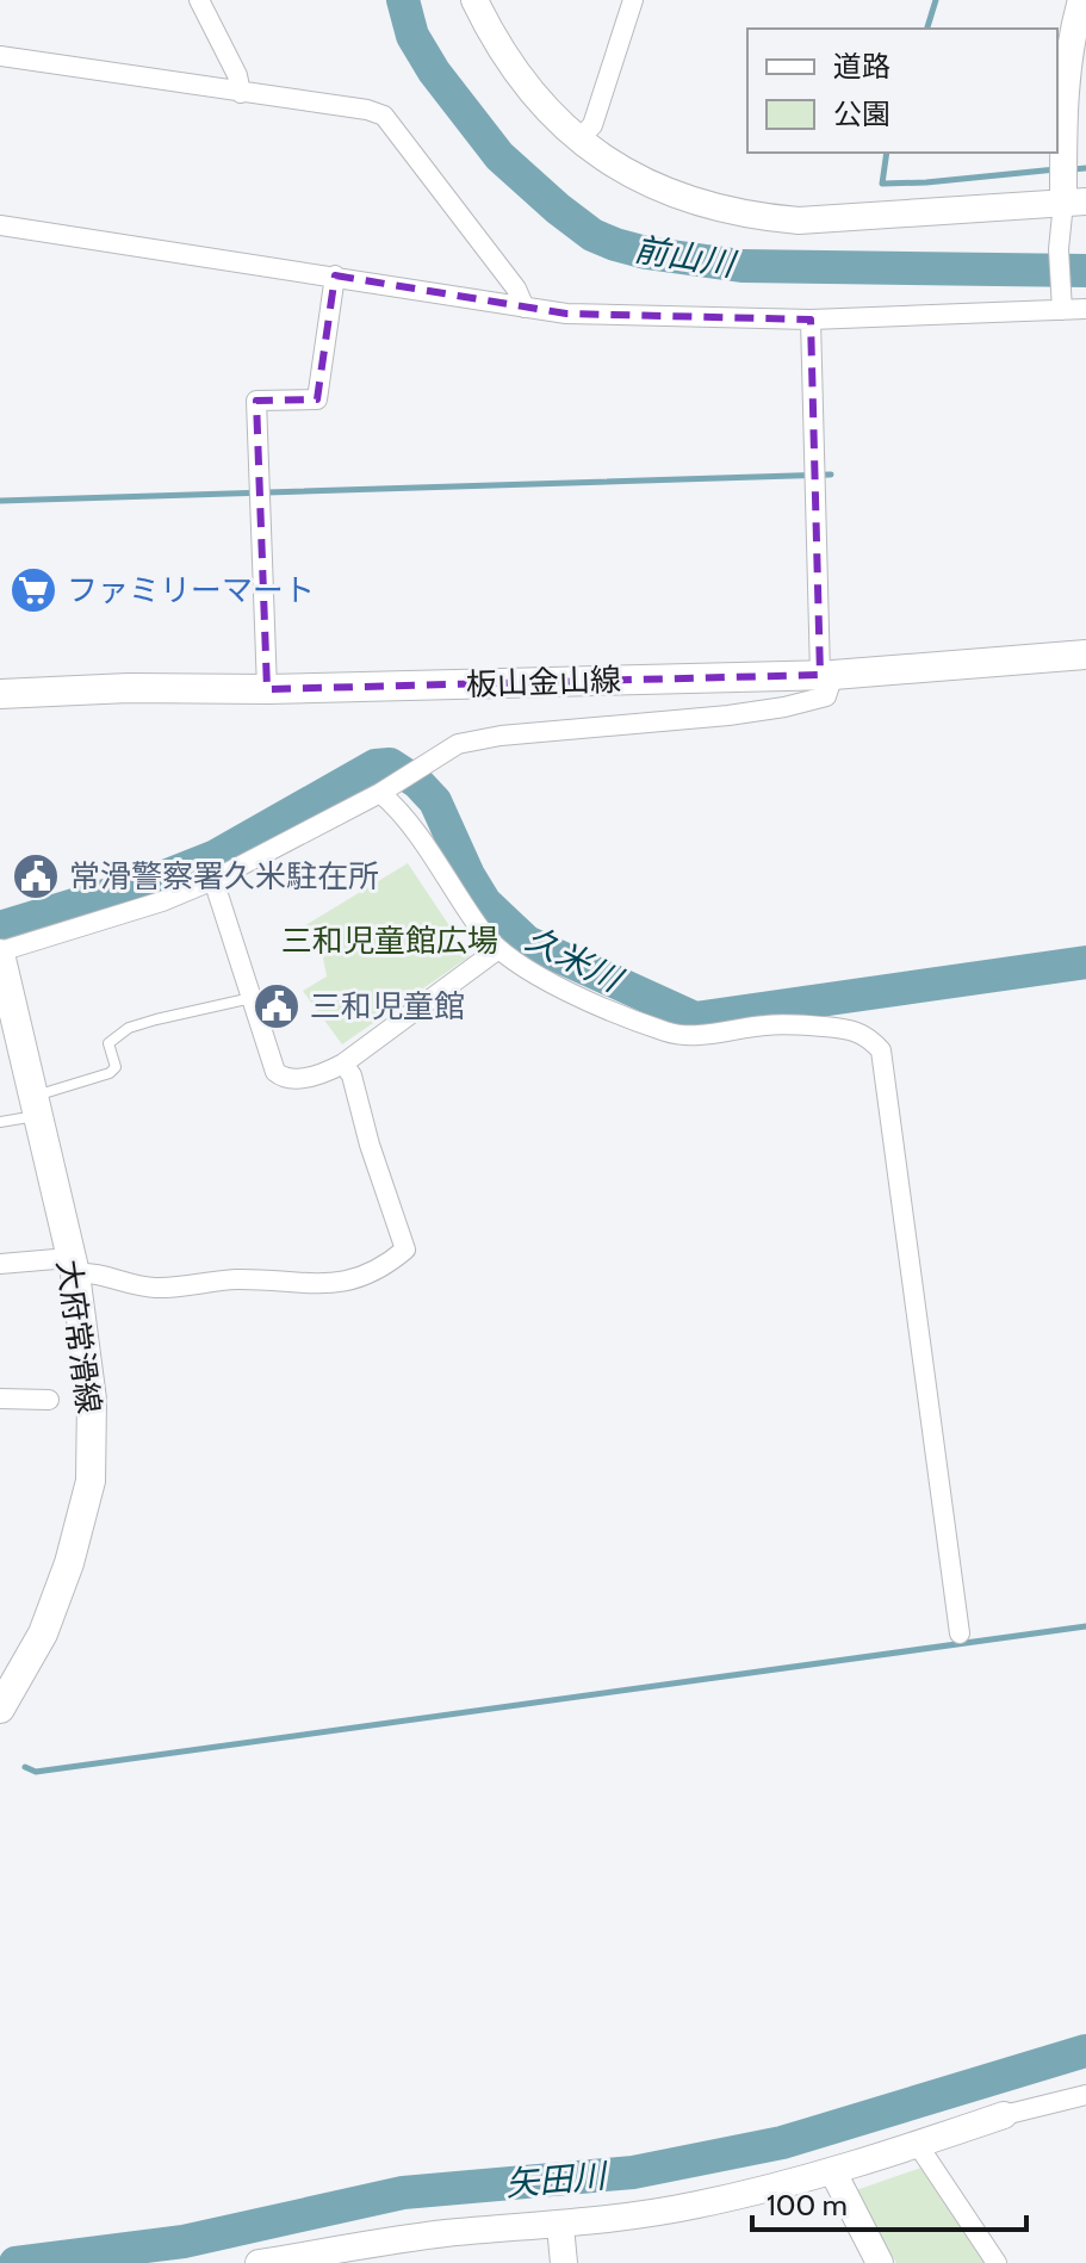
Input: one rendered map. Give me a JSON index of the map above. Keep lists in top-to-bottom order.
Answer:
{
  "streets": {
    "main road": ["板山金山線", "大府常滑線"]
  },
  "water": ["前山川", "久米川", "矢田川"],
  "parks": ["三和児童館広場"],
  "places": {
    "supermarket": ["ファミリーマート"],
    "public building": ["常滑警察署久米駐在所", "三和児童館"]
  },
  "legend": ["道路", "公園"],
  "scale_bar": "100 m"
}
